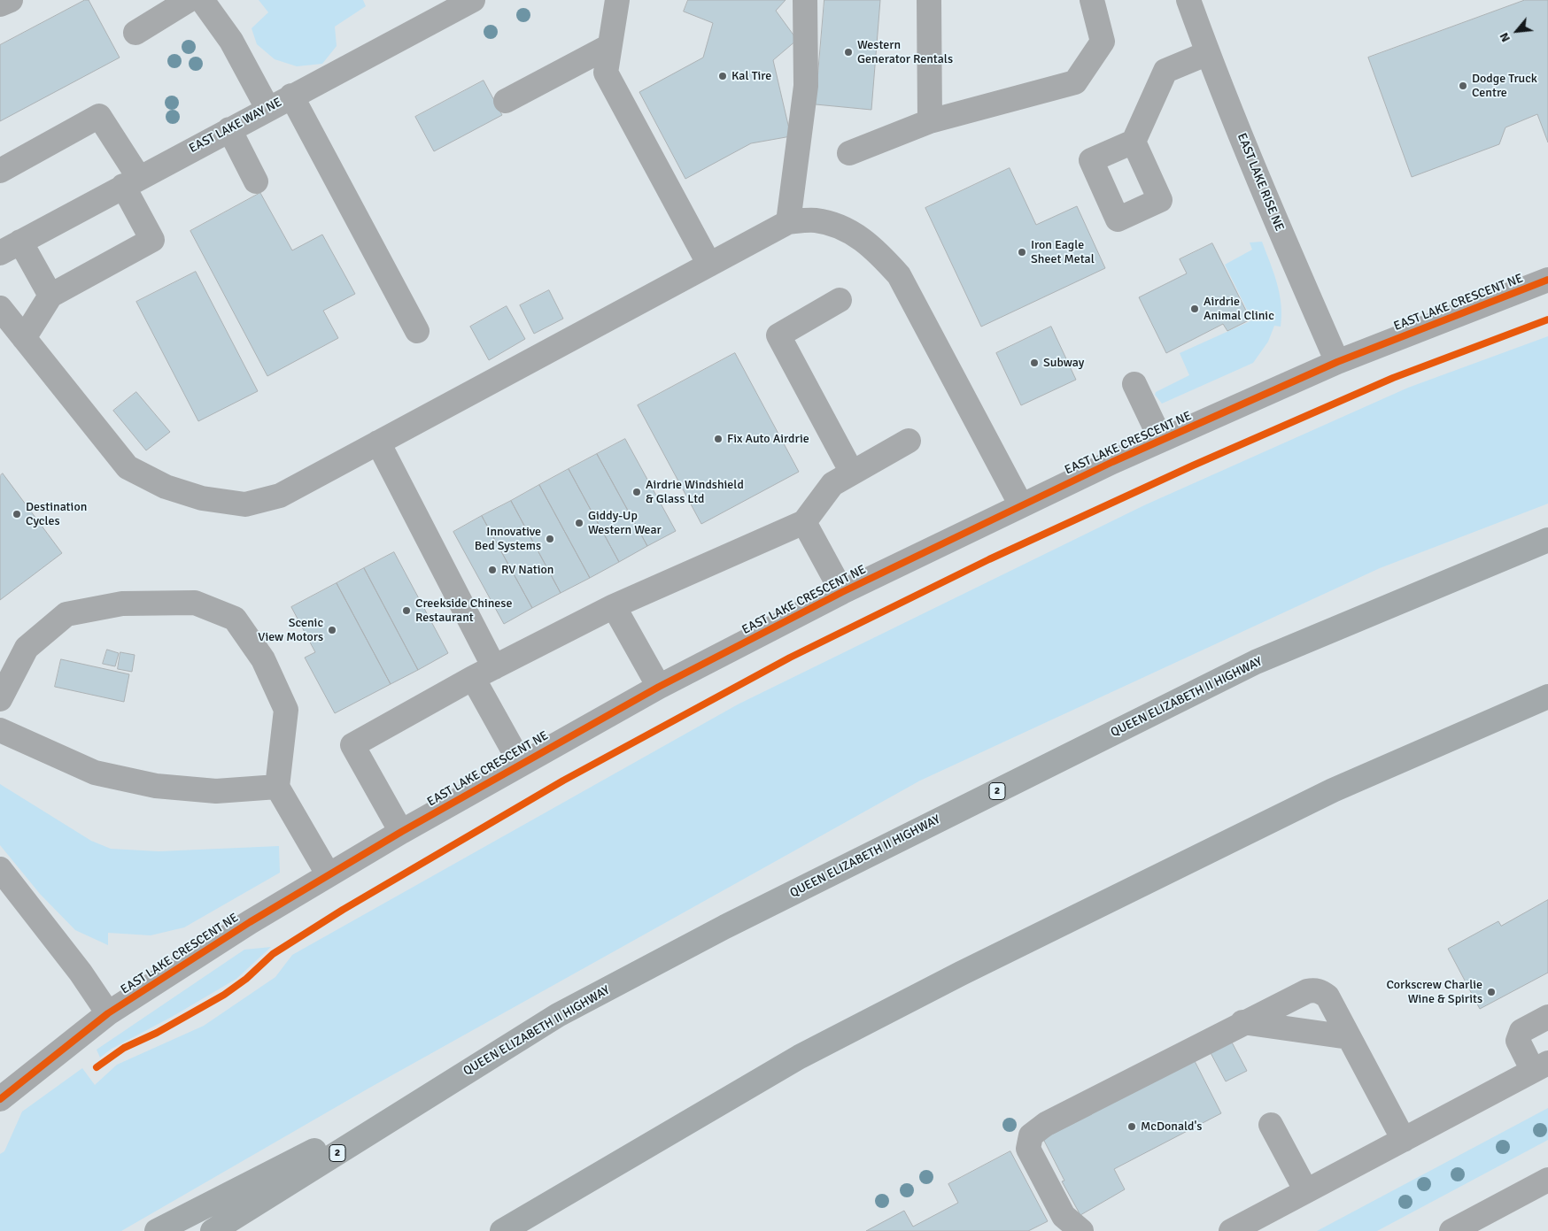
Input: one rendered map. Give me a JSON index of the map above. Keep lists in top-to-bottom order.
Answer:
{
  "streets": {
    "highway": ["QUEEN ELIZABETH II HIGHWAY", "2"],
    "street": ["EAST LAKE WAY NE", "EAST LAKE RISE NE", "EAST LAKE CRESCENT NE"]
  },
  "crossings": [
    ["EAST LAKE RISE NE", "EAST LAKE CRESCENT NE"]
  ],
  "places": [
    "Western Generator Rentals",
    "Kal Tire",
    "Dodge Truck Centre",
    "Iron Eagle Sheet Metal",
    "Airdrie Animal Clinic",
    "Subway",
    "Fix Auto Airdrie",
    "Airdrie Windshield & Glass Ltd",
    "Destination Cycles",
    "Giddy-Up Western Wear",
    "Innovative Bed Systems",
    "RV Nation",
    "Creekside Chinese Restaurant",
    "Scenic View Motors",
    "Corkscrew Charlie Wine & Spirits",
    "McDonald's"
  ],
  "north": "bottom left"
}
